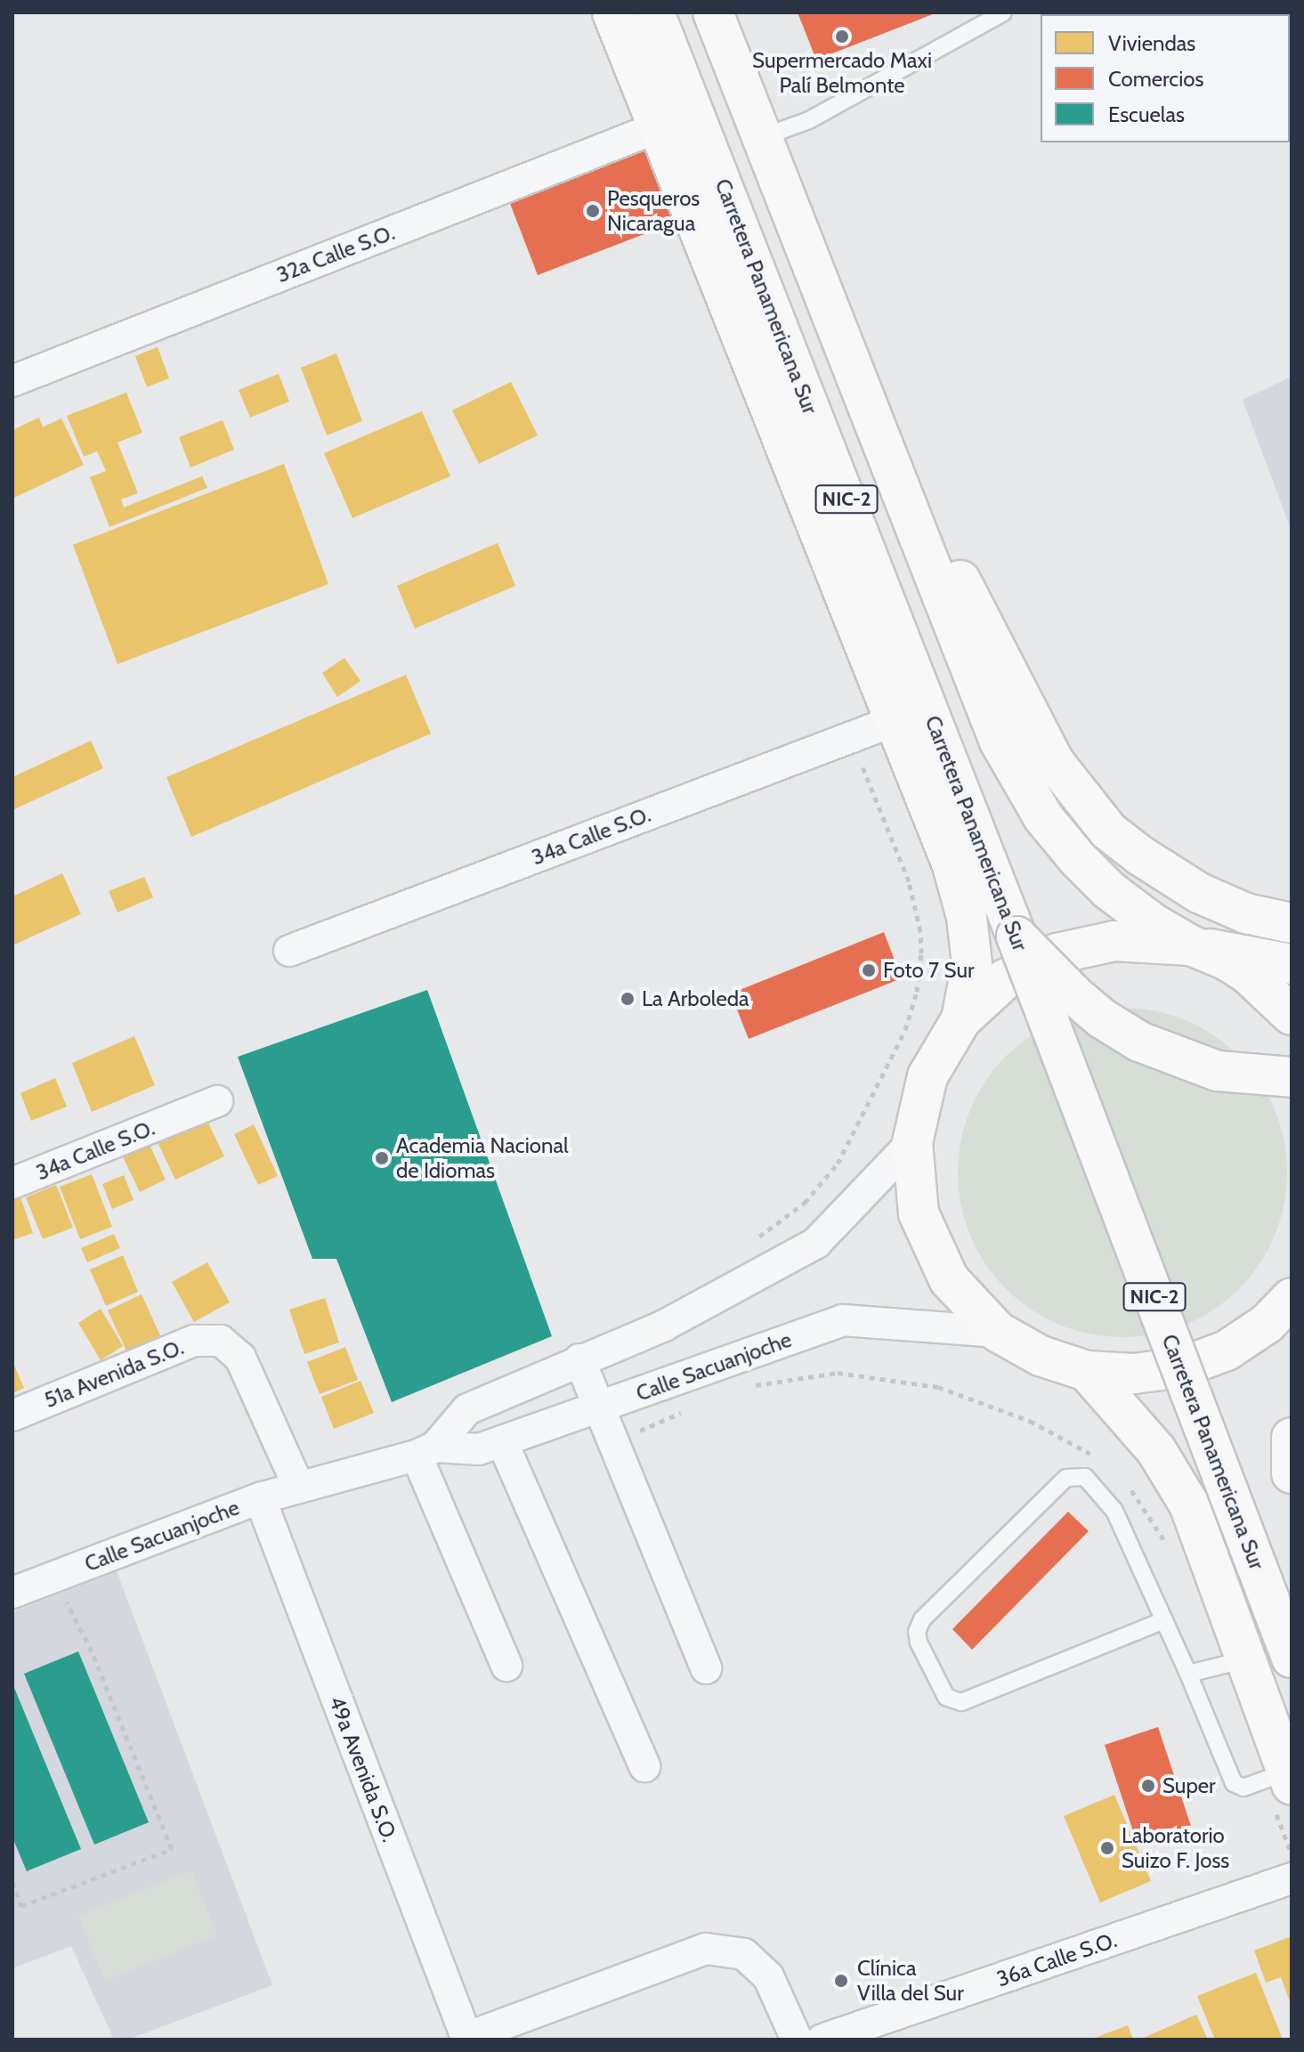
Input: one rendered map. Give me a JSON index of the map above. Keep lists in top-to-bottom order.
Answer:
{
  "streets": {
    "main road": ["Carretera Panamericana Sur", "NIC-2"],
    "street": [
      "32a Calle S.O.",
      "34a Calle S.O.",
      "Calle Sacuanjoche",
      "51a Avenida S.O.",
      "49a Avenida S.O.",
      "36a Calle S.O."
    ]
  },
  "crossings": [
    ["32a Calle S.O.", "Carretera Panamericana Sur"],
    ["Carretera Panamericana Sur", "NIC-2"],
    ["Carretera Panamericana Sur", "34a Calle S.O."],
    ["NIC-2", "Calle Sacuanjoche"],
    ["Calle Sacuanjoche", "51a Avenida S.O."],
    ["Calle Sacuanjoche", "49a Avenida S.O."]
  ],
  "places": [
    "Supermercado Maxi Palí Belmonte",
    "Pesqueros Nicaragua",
    "Foto 7 Sur",
    "La Arboleda",
    "Academia Nacional de Idiomas",
    "Super",
    "Laboratorio Suizo F. Joss",
    "Clínica Villa del Sur"
  ],
  "legend": ["Viviendas", "Comercios", "Escuelas"]
}
